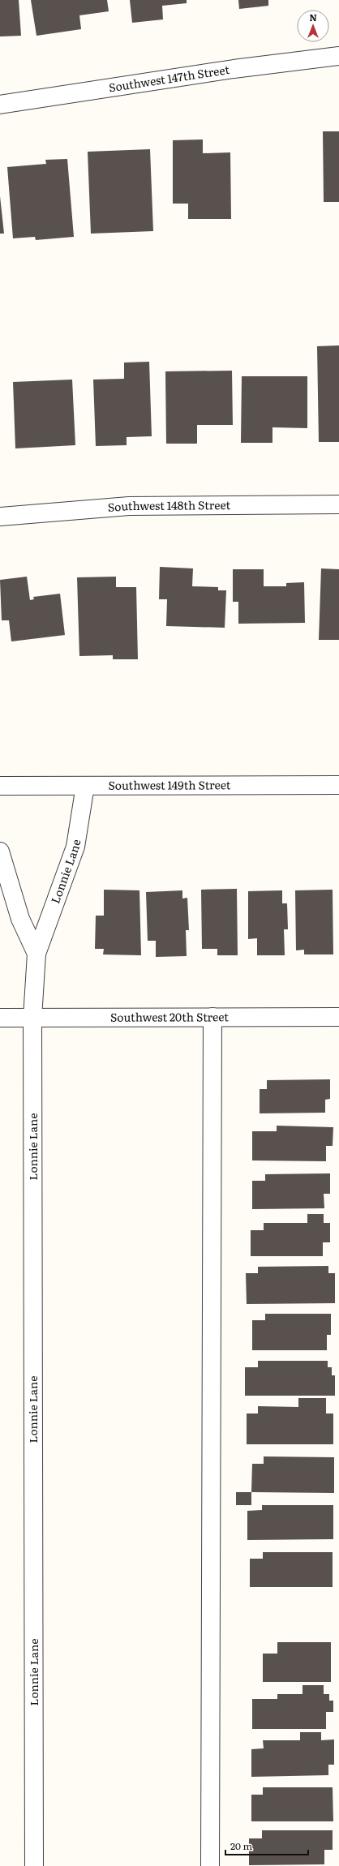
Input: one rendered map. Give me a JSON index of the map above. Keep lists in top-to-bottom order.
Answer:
{
  "streets": {
    "street": [
      "Southwest 147th Street",
      "Southwest 148th Street",
      "Southwest 149th Street",
      "Lonnie Lane",
      "Southwest 20th Street"
    ]
  },
  "crossings": [
    ["Southwest 149th Street", "Lonnie Lane"],
    ["Lonnie Lane", "Southwest 20th Street"]
  ],
  "scale_bar": "20 m",
  "north": "top"
}
